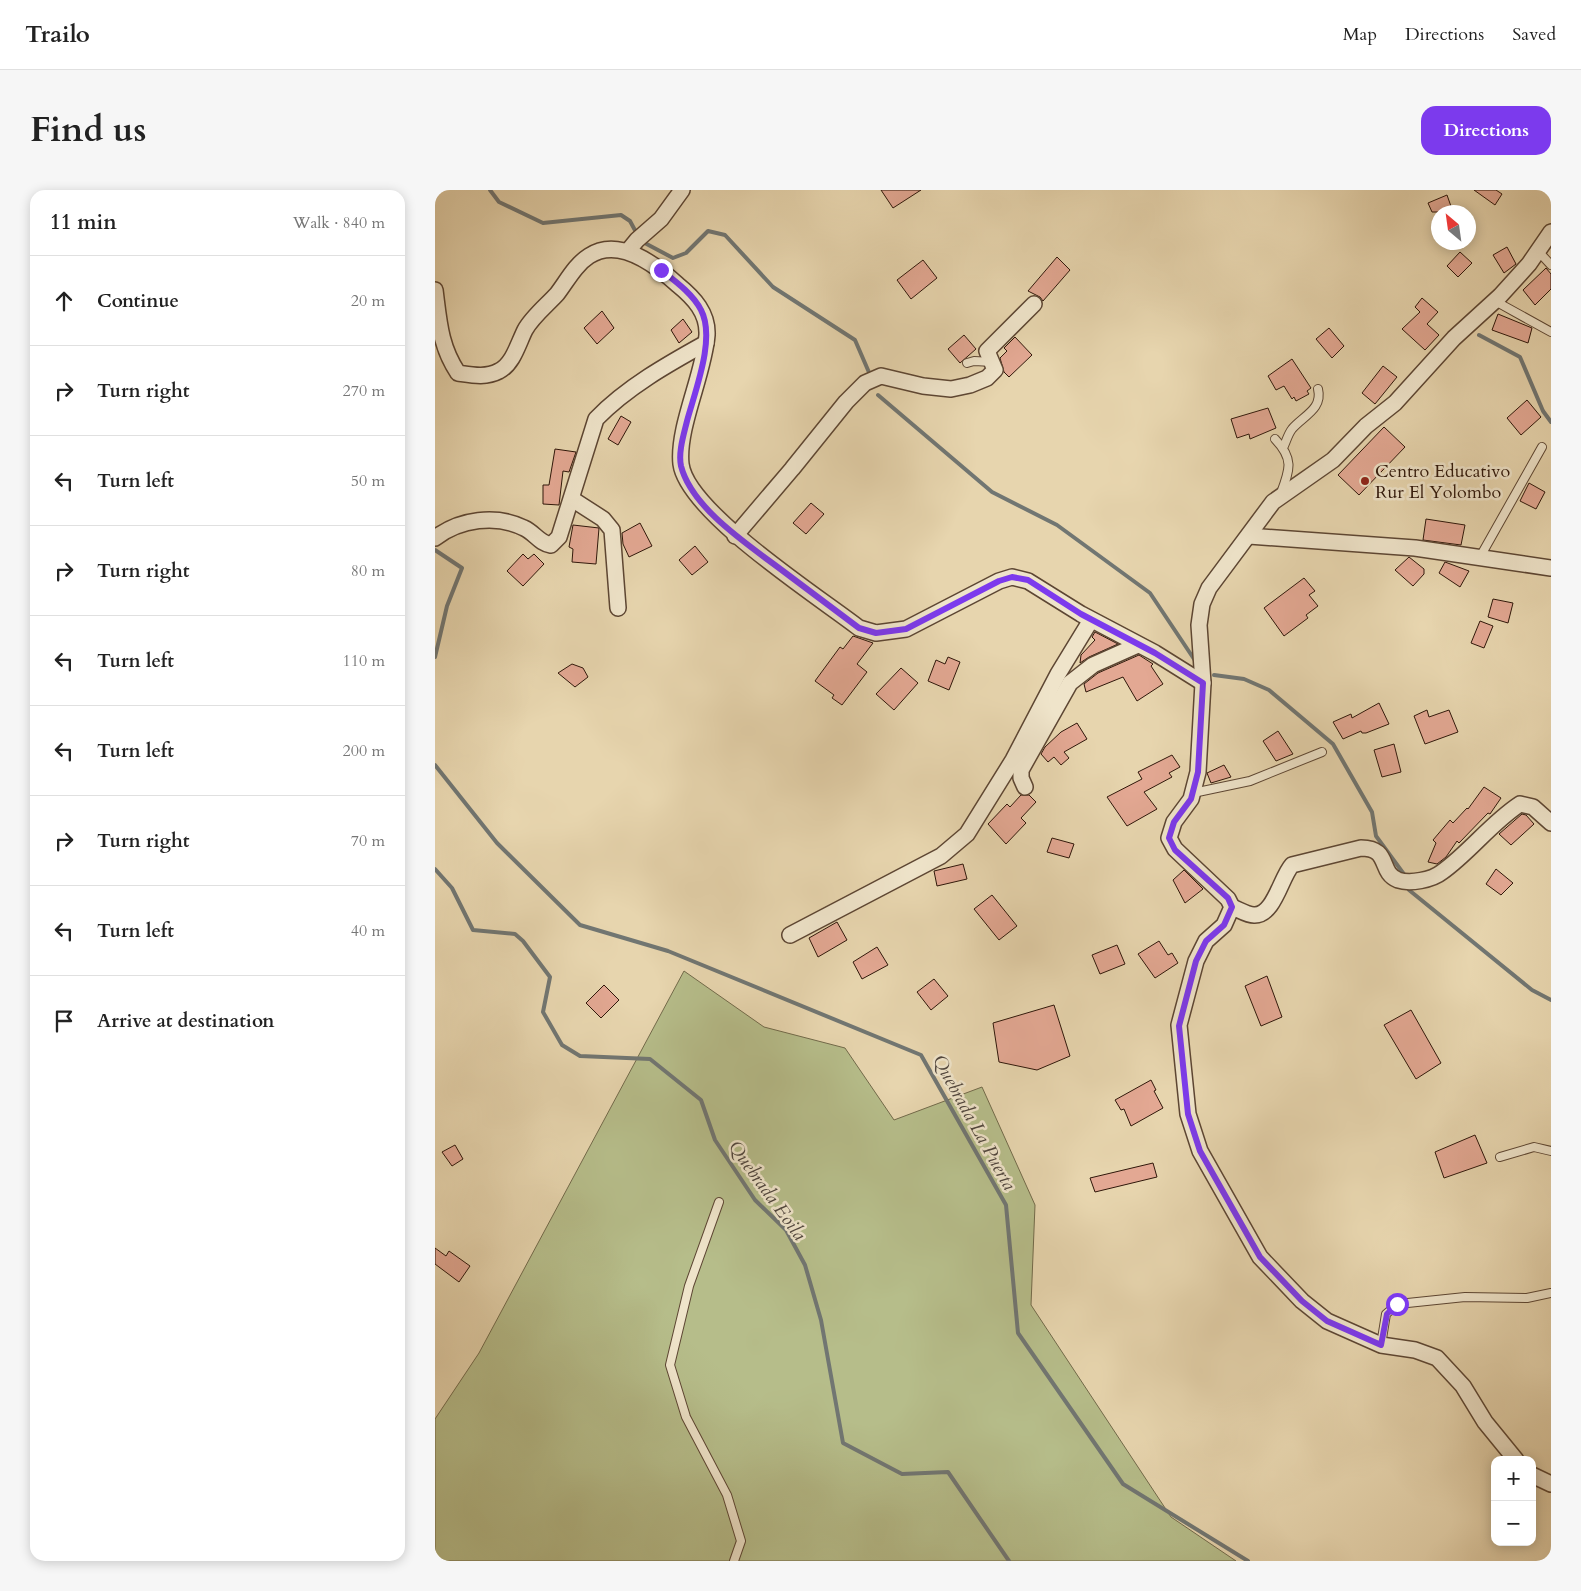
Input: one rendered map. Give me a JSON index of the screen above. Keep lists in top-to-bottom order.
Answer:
{
  "water": ["Quebrada La Puerta", "Quebrada Eoila"],
  "places": ["Centro Educativo Rur El Yolombo"],
  "north": "top left",
  "page": {
    "header": "Trailo",
    "nav": ["Map", "Directions", "Saved"],
    "title": "Find us",
    "buttons": "Directions",
    "heading": ["11 min", "Walk · 840 m"],
    "list": [
      ["Continue", "20 m"],
      ["Turn right", "270 m"],
      ["Turn left", "50 m"],
      ["Turn right", "80 m"],
      ["Turn left", "110 m"],
      ["Turn left", "200 m"],
      ["Turn right", "70 m"],
      ["Turn left", "40 m"],
      "Arrive at destination"
    ],
    "map_buttons": ["+", "−"]
  }
}
